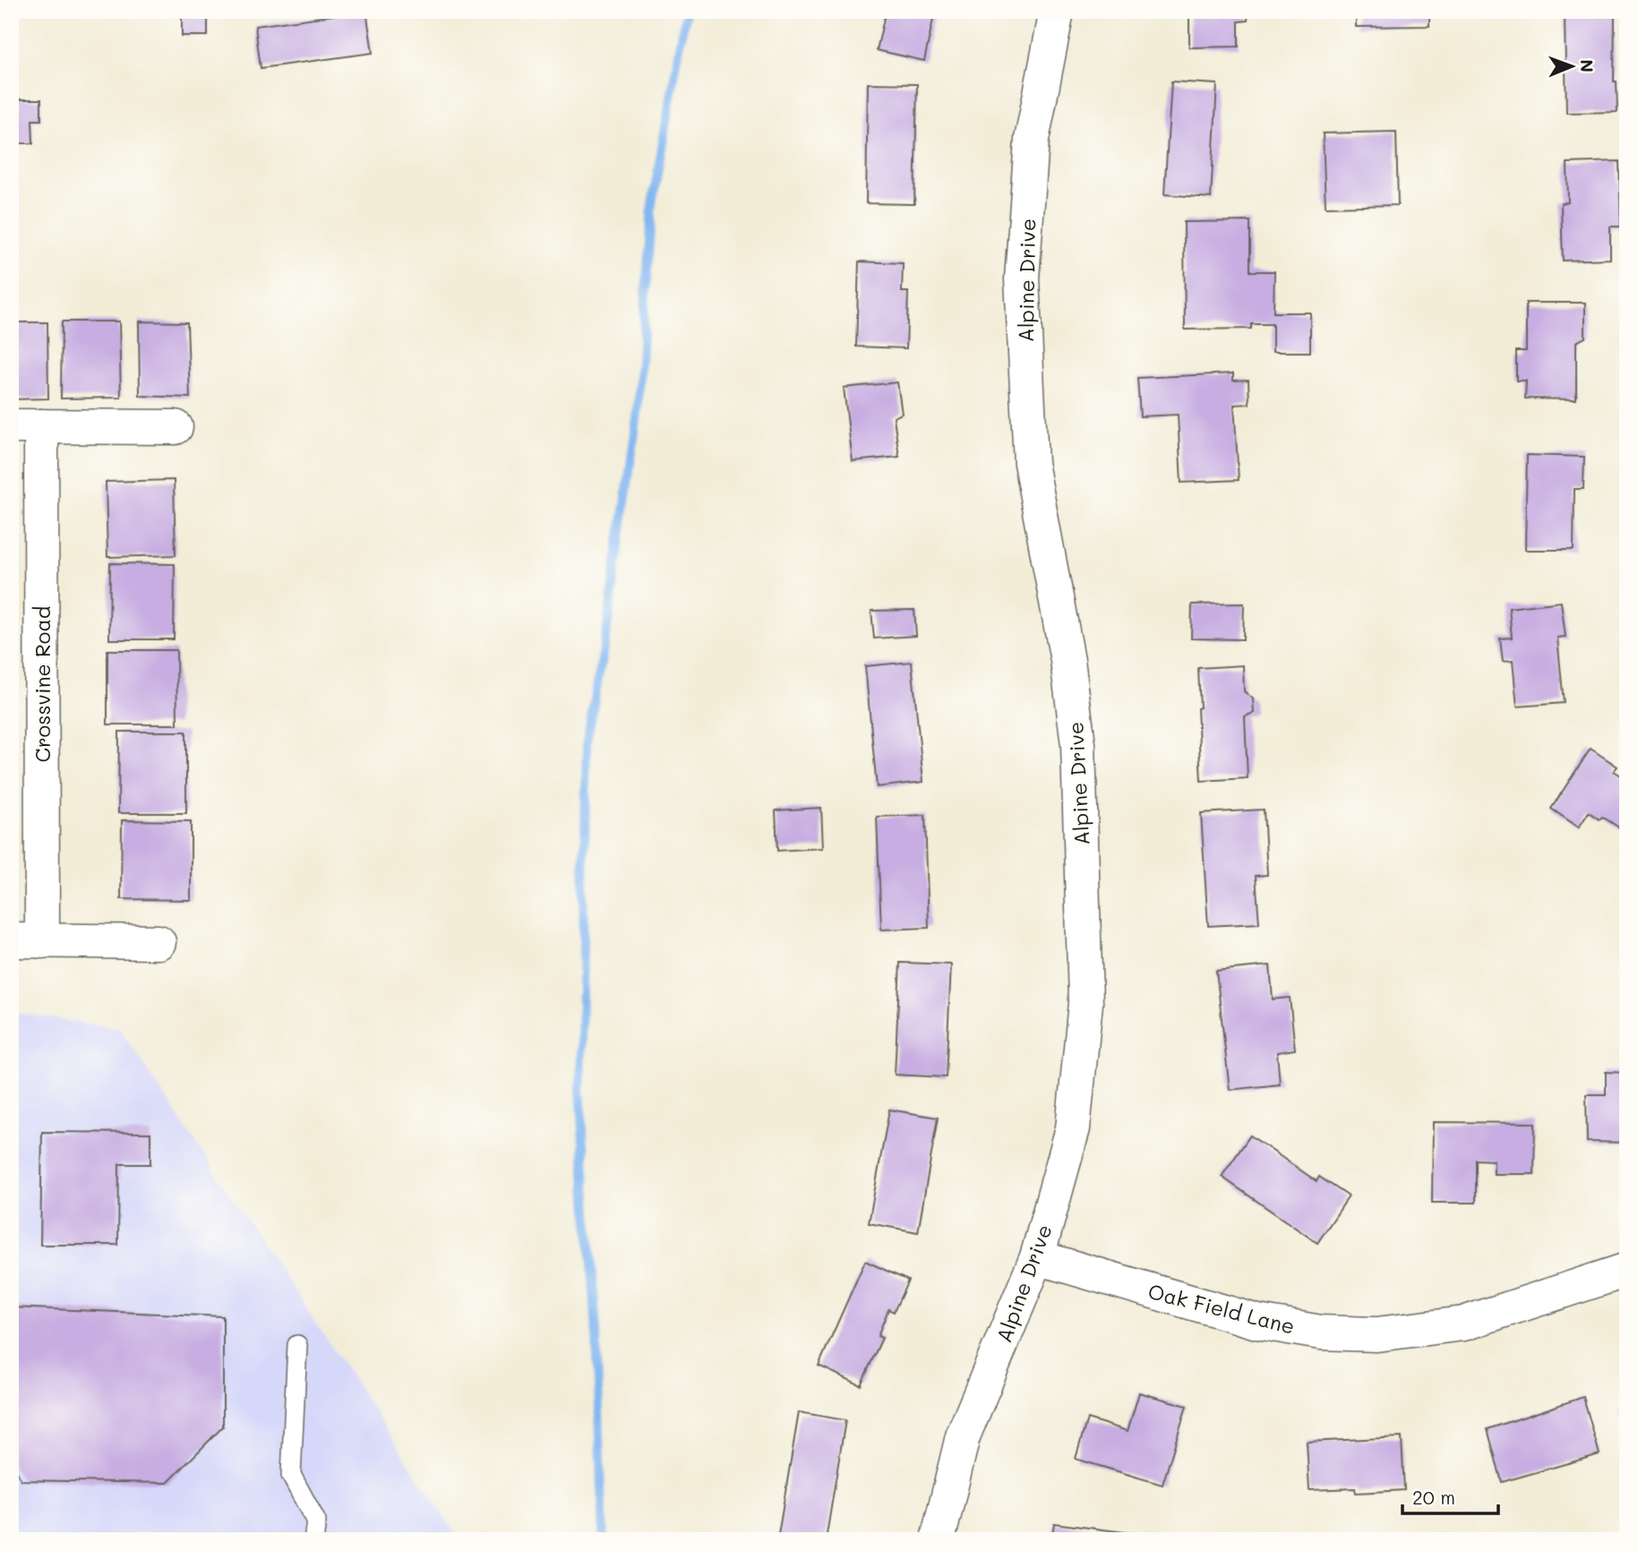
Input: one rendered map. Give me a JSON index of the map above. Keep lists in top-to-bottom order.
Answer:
{
  "streets": {
    "street": ["Alpine Drive", "Crossvine Road", "Oak Field Lane"]
  },
  "crossings": [
    ["Alpine Drive", "Oak Field Lane"]
  ],
  "scale_bar": "20 m",
  "north": "right"
}
